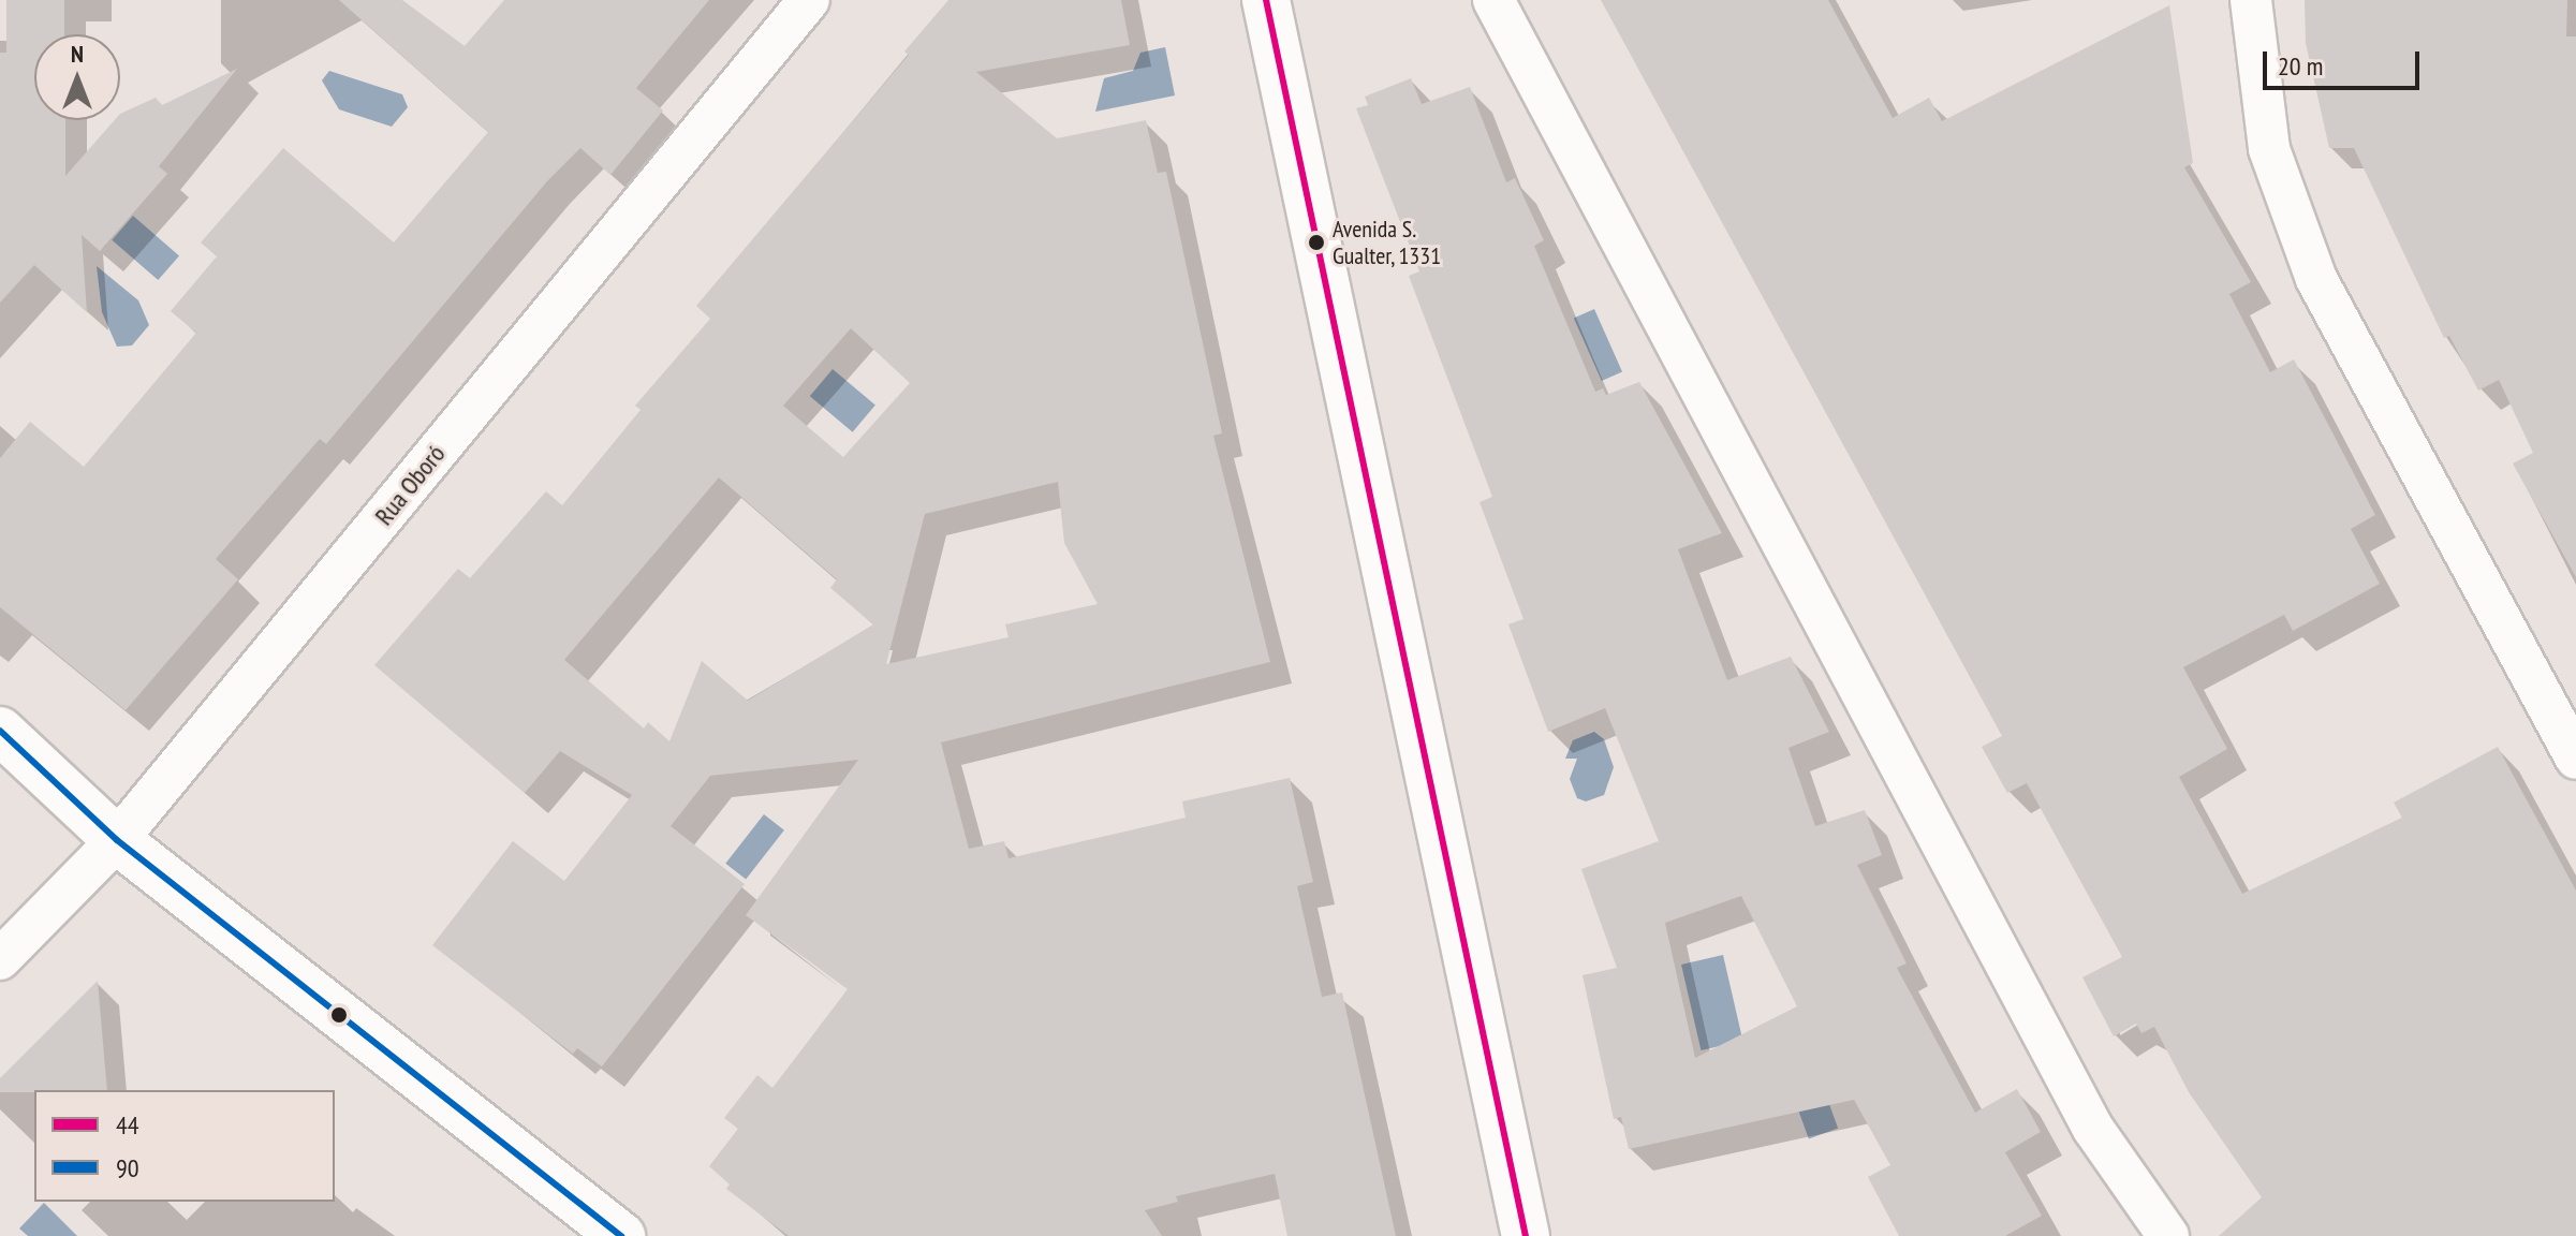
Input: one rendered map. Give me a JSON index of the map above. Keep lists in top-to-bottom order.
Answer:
{
  "streets": {
    "street": ["Rua Oboró"]
  },
  "places": ["Avenida S. Gualter, 1331"],
  "lines": ["transit line 44", "transit line 90"],
  "legend": ["44", "90"],
  "scale_bar": "20 m",
  "north": "top"
}
